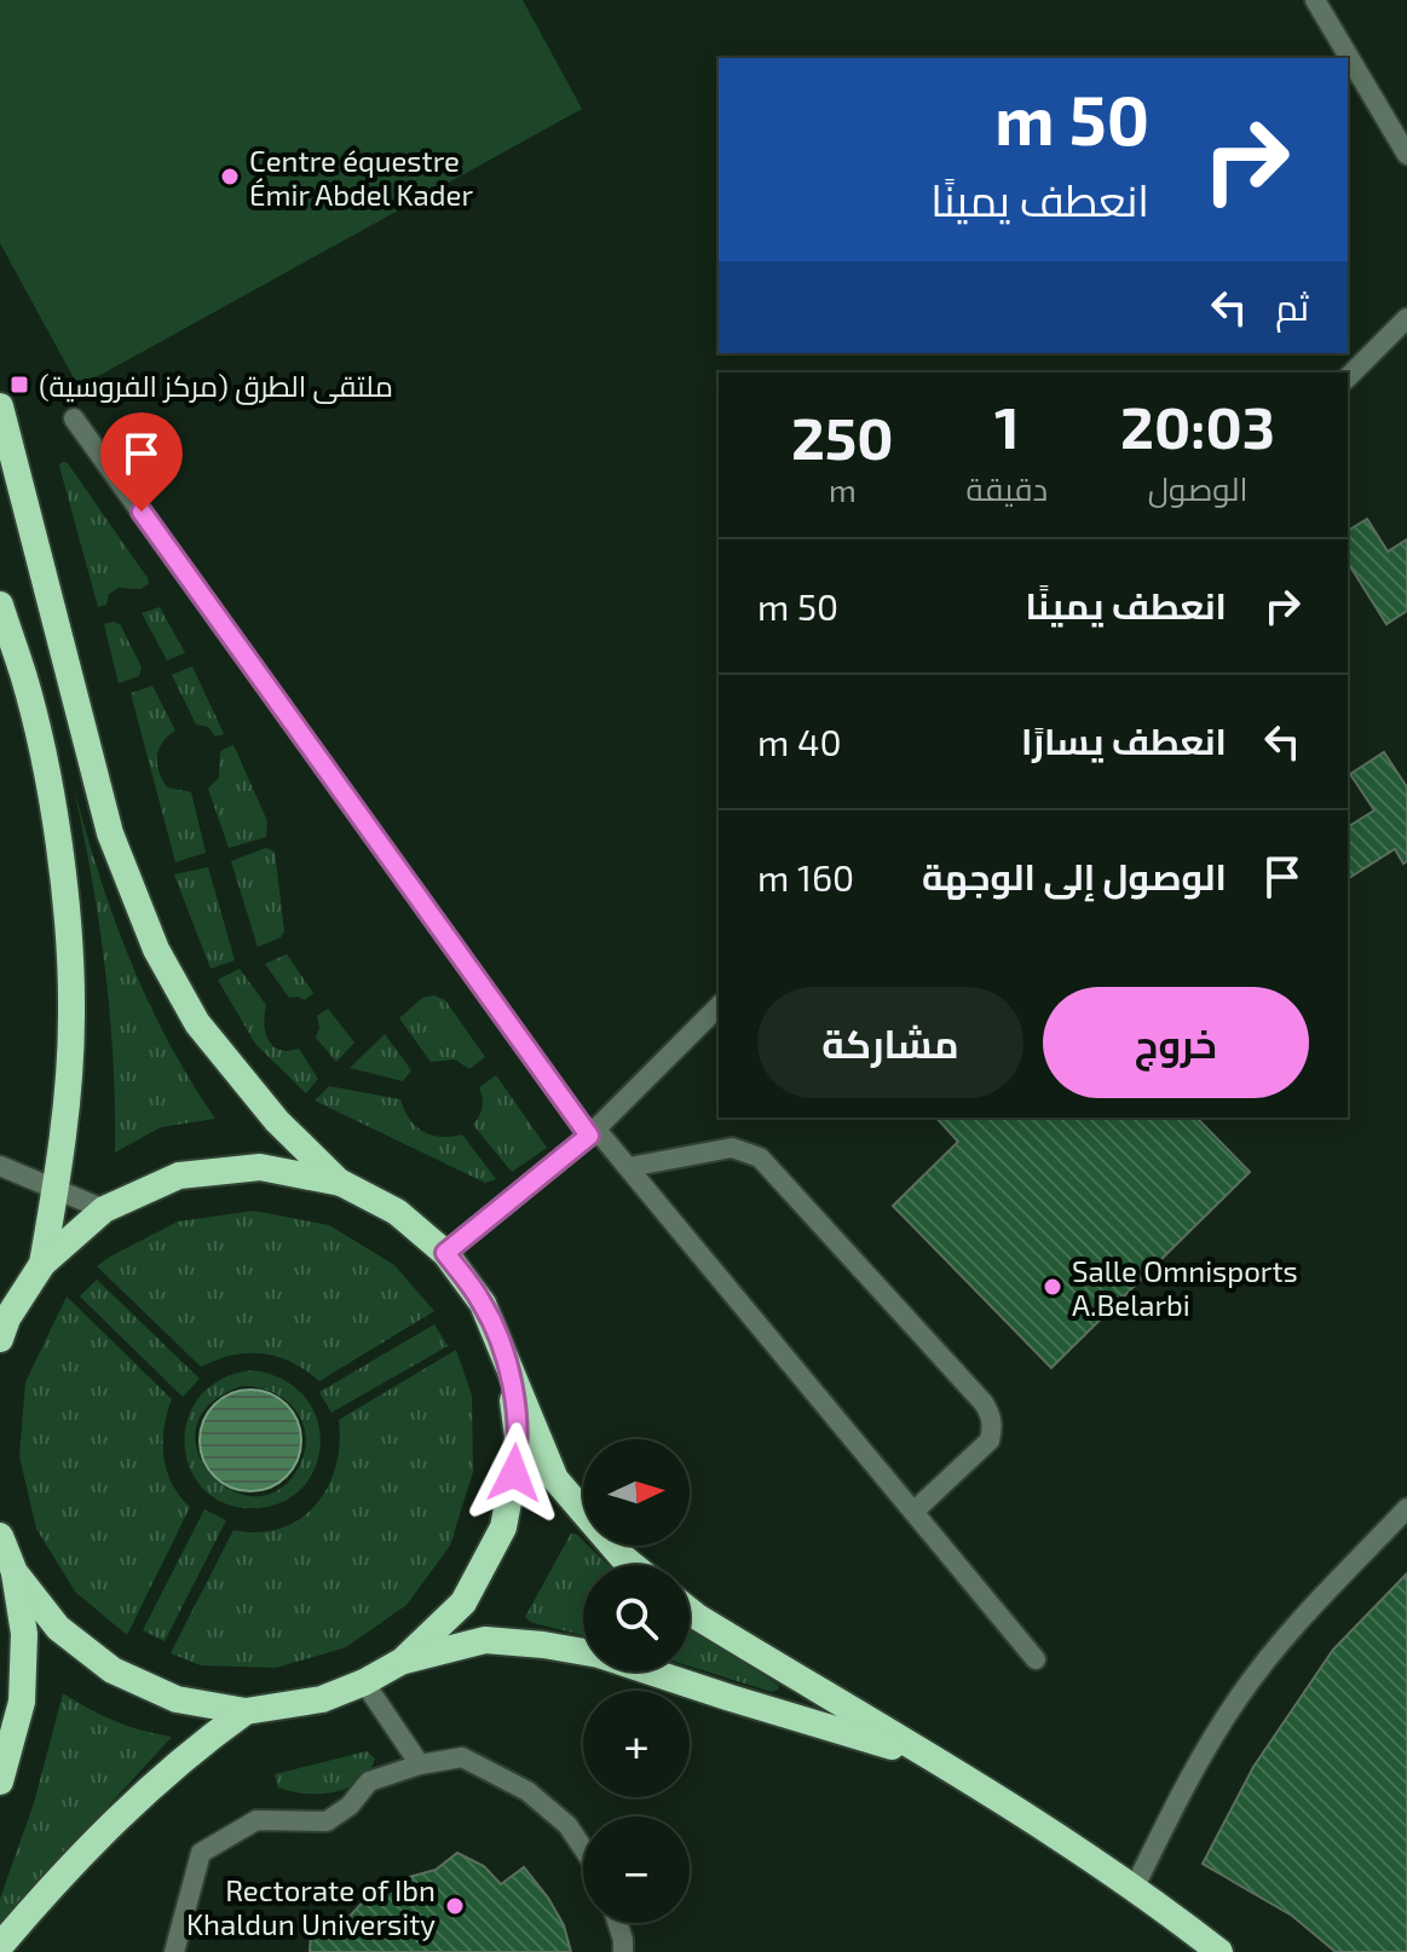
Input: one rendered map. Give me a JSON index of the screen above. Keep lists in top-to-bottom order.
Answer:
{
  "places": {
    "other": ["Centre équestre Émir Abdel Kader", "Salle Omnisports A.Belarbi", "Rectorate of Ibn Khaldun University"],
    "transit": ["ملتقى الطرق (مركز الفروسية)"]
  },
  "north": "right",
  "page": {
    "turn": ["50 m", "انعطف يمينًا"],
    "then": "ثم",
    "eta": [
      "20:03",
      "الوصول",
      "1",
      "دقيقة",
      "250",
      "m"
    ],
    "list": [
      {
        "name": "انعطف يمينًا",
        "value": "50 m"
      },
      {
        "name": "انعطف يسارًا",
        "value": "40 m"
      },
      {
        "name": "الوصول إلى الوجهة",
        "value": "160 m"
      }
    ],
    "buttons": ["خروج", "مشاركة"],
    "map_buttons": ["+", "−"]
  }
}
